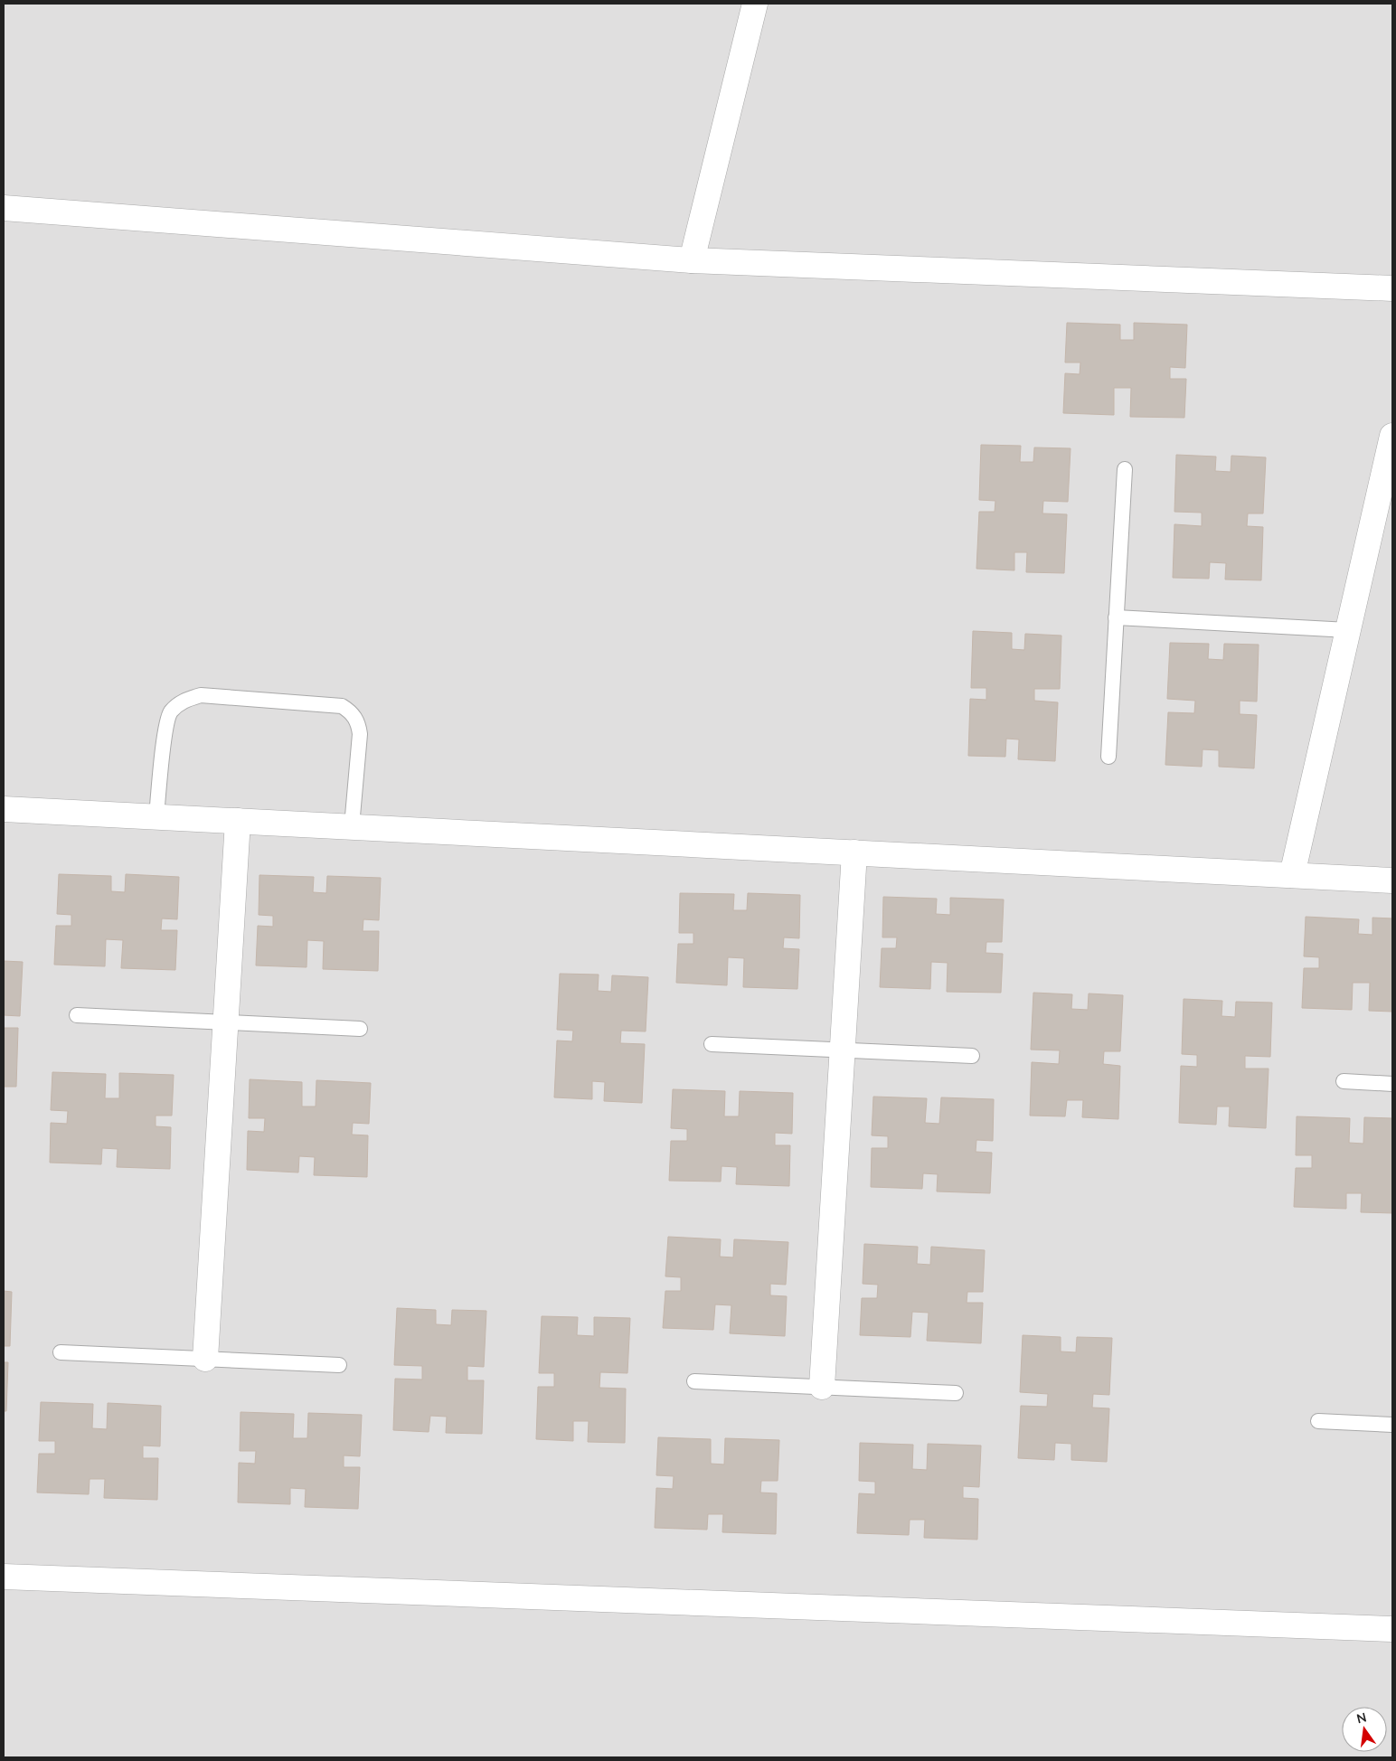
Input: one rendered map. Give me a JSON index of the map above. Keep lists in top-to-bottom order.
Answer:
{
  "north": "top"
}
